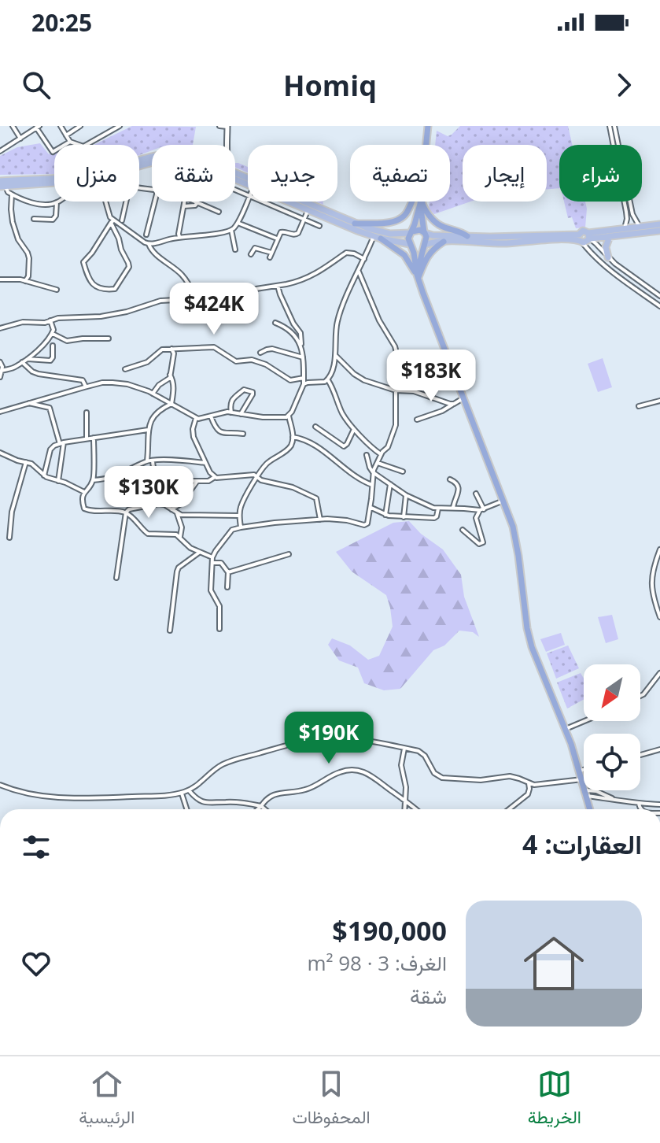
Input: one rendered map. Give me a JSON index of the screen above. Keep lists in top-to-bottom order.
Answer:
{
  "north": "bottom left",
  "page": {
    "status": "20:25",
    "header": "Homiq",
    "chip": [
      "شراء",
      "إيجار",
      "تصفية",
      "جديد",
      "شقة",
      "منزل"
    ],
    "price": [
      "$424K",
      "$183K",
      "$130K",
      "$190K"
    ],
    "heading": "العقارات: 4",
    "list": [
      {
        "name": "$190,000",
        "note": "الغرف: 3 · 98 m² · شقة"
      }
    ],
    "tabs": ["الخريطة", "المحفوظات", "الرئيسية"]
  }
}
